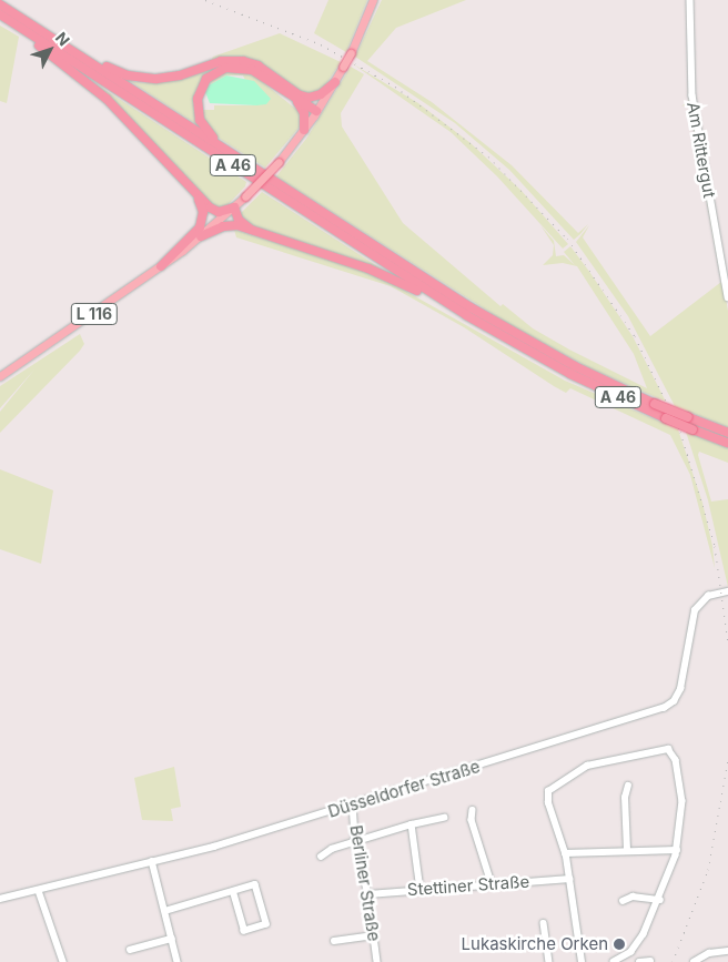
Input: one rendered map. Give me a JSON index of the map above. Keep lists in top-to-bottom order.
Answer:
{
  "streets": {
    "highway": ["A 46"],
    "main road": ["L 116"],
    "street": [
      "Am Rittergut",
      "Düsseldorfer Straße",
      "Berliner Straße",
      "Stettiner Straße"
    ]
  },
  "crossings": [
    ["Düsseldorfer Straße", "Berliner Straße"],
    ["Berliner Straße", "Stettiner Straße"]
  ],
  "places": ["Lukaskirche Orken"],
  "north": "top right"
}
